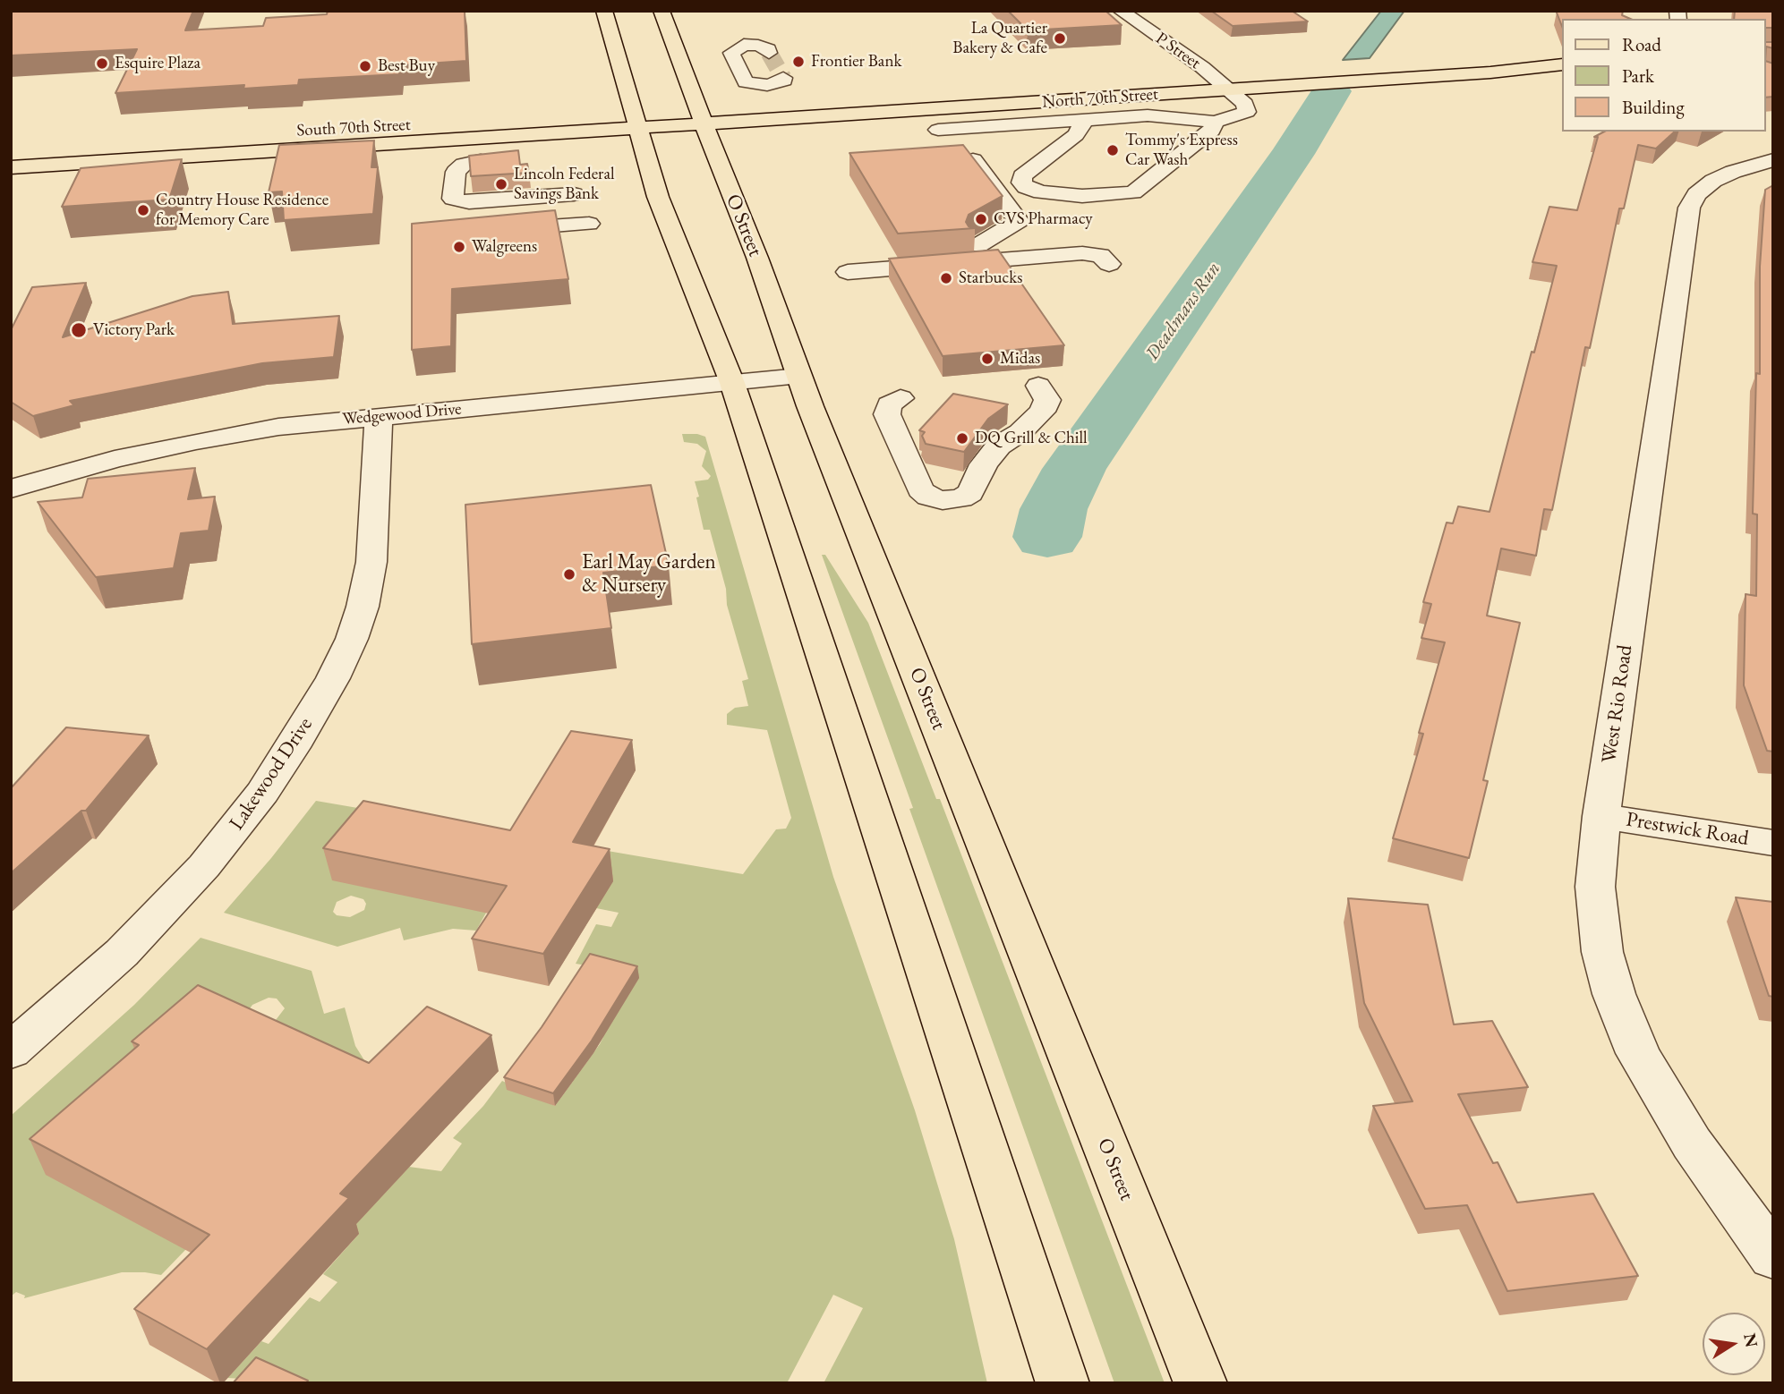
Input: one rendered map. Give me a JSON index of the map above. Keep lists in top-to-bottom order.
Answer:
{
  "streets": {
    "main road": ["North 70th Street", "South 70th Street", "O Street"],
    "street": [
      "P Street",
      "Wedgewood Drive",
      "West Rio Road",
      "Lakewood Drive",
      "Prestwick Road"
    ]
  },
  "crossings": [
    ["P Street", "North 70th Street"],
    ["North 70th Street", "South 70th Street"],
    ["North 70th Street", "O Street"],
    ["O Street", "Wedgewood Drive"],
    ["Wedgewood Drive", "Lakewood Drive"],
    ["West Rio Road", "Prestwick Road"]
  ],
  "water": ["Deadmans Run"],
  "places": [
    "La Quartier Bakery & Cafe",
    "Frontier Bank",
    "Esquire Plaza",
    "Best Buy",
    "Tommy's Express Car Wash",
    "Lincoln Federal Savings Bank",
    "Country House Residence for Memory Care",
    "CVS Pharmacy",
    "Walgreens",
    "Starbucks",
    "Victory Park",
    "Midas",
    "DQ Grill & Chill",
    "Earl May Garden & Nursery"
  ],
  "legend": ["Road", "Park", "Building"],
  "north": "right"
}
